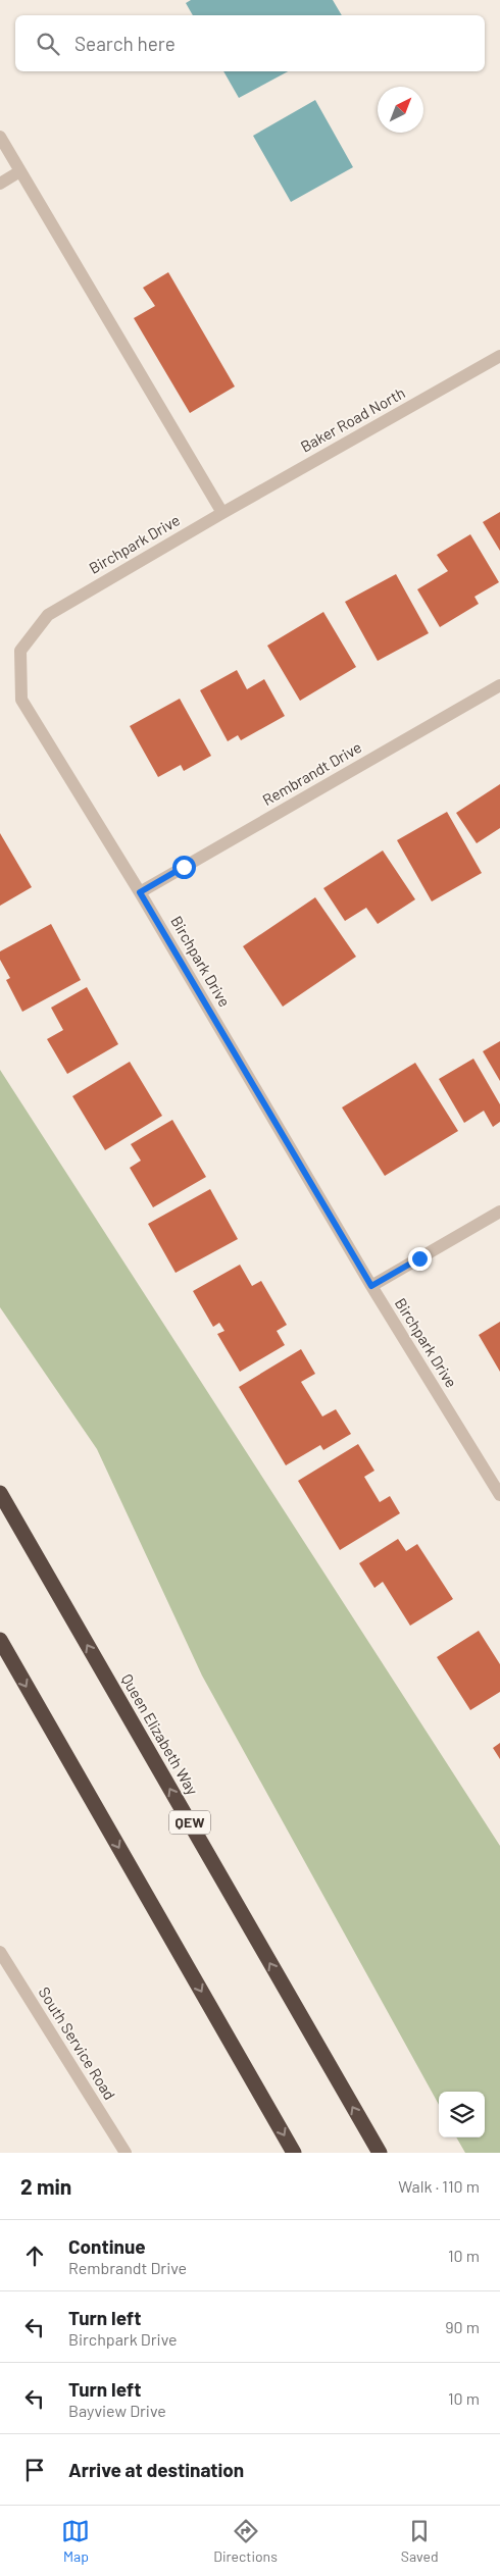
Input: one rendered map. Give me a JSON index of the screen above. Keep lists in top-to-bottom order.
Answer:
{
  "streets": {
    "highway": ["Queen Elizabeth Way", "QEW"],
    "street": [
      "Baker Road North",
      "Birchpark Drive",
      "Rembrandt Drive",
      "South Service Road"
    ]
  },
  "crossings": [
    ["Baker Road North", "Birchpark Drive"],
    ["Birchpark Drive", "Rembrandt Drive"]
  ],
  "north": "top right",
  "page": {
    "search": "Search here",
    "heading": ["2 min", "Walk · 110 m"],
    "list": [
      ["Continue", "Rembrandt Drive", "10 m"],
      ["Turn left", "Birchpark Drive", "90 m"],
      ["Turn left", "Bayview Drive", "10 m"],
      "Arrive at destination"
    ],
    "nav": ["Map", "Directions", "Saved"]
  }
}
